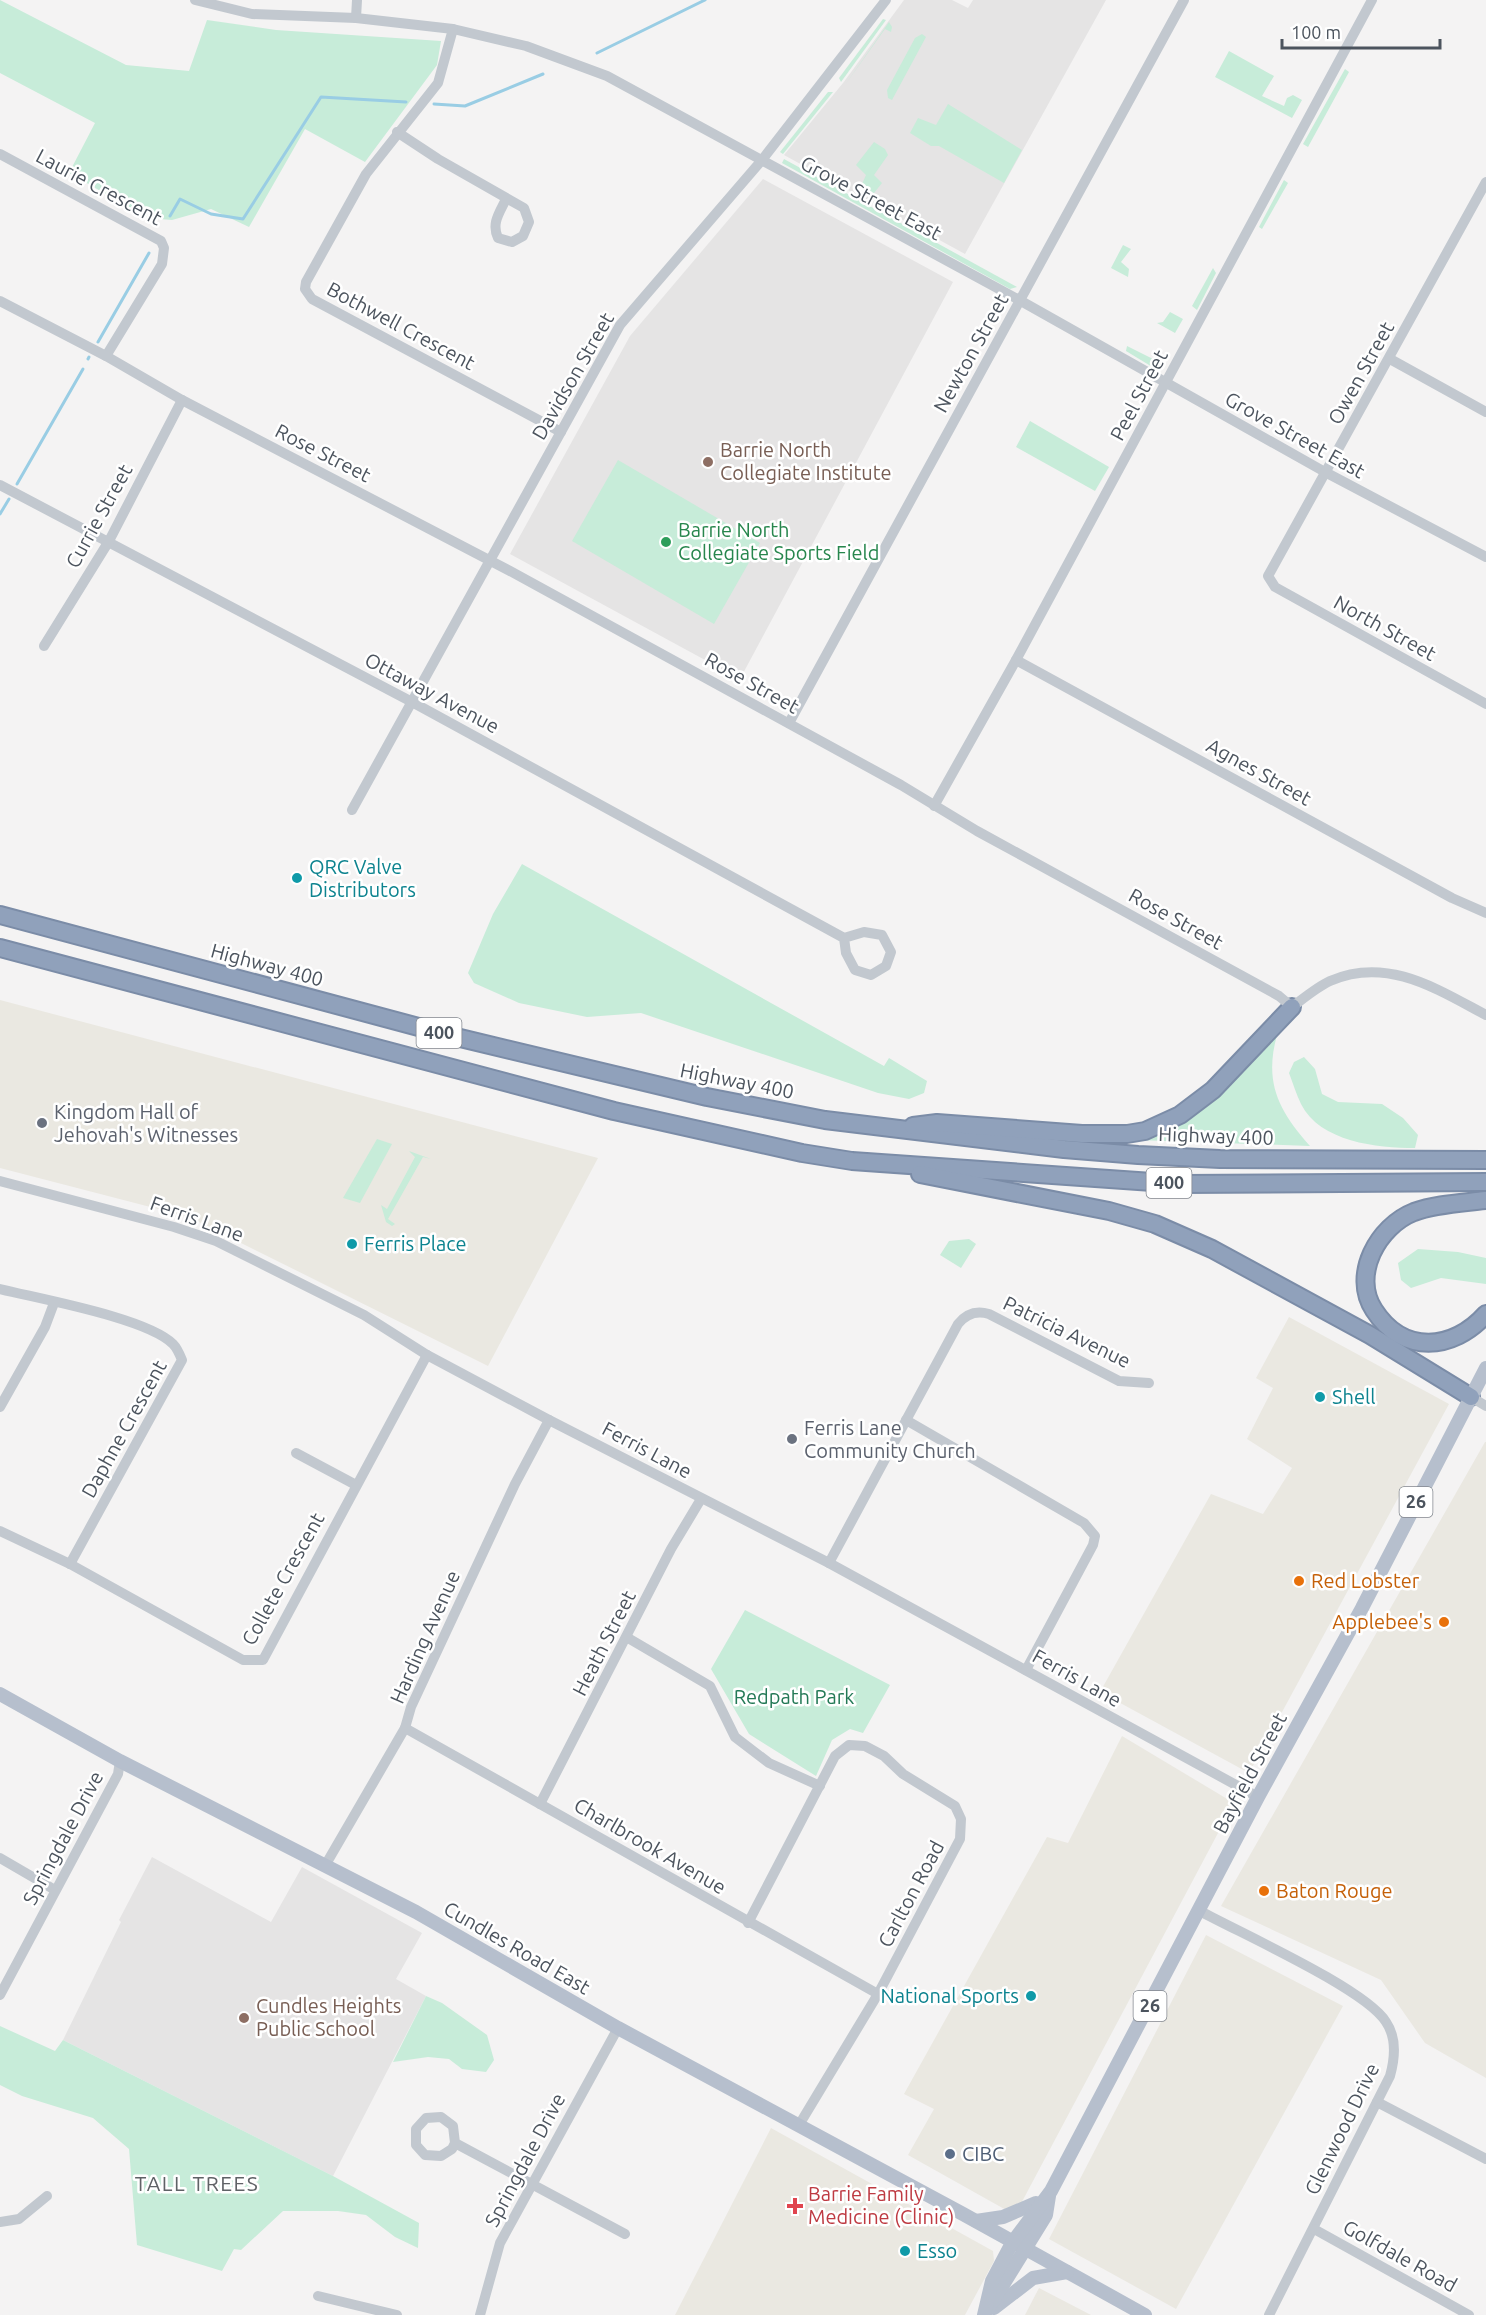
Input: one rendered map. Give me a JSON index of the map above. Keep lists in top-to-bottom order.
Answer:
{
  "streets": {
    "highway": ["Highway 400", "400"],
    "main road": ["26", "Bayfield Street", "Cundles Road East"],
    "street": [
      "Laurie Crescent",
      "Grove Street East",
      "Bothwell Crescent",
      "Newton Street",
      "Owen Street",
      "Davidson Street",
      "Peel Street",
      "Rose Street",
      "Currie Street",
      "North Street",
      "Ottaway Avenue",
      "Agnes Street",
      "Ferris Lane",
      "Patricia Avenue",
      "Daphne Crescent",
      "Collete Crescent",
      "Harding Avenue",
      "Heath Street",
      "Springdale Drive",
      "Charlbrook Avenue",
      "Carlton Road",
      "Glenwood Drive",
      "Golfdale Road"
    ]
  },
  "crossings": [
    ["Laurie Crescent", "Rose Street"],
    ["Grove Street East", "Bothwell Crescent"],
    ["Grove Street East", "Newton Street"],
    ["Grove Street East", "Owen Street"],
    ["Grove Street East", "Davidson Street"],
    ["Grove Street East", "Peel Street"],
    ["Bothwell Crescent", "Davidson Street"],
    ["Newton Street", "Rose Street"],
    ["Owen Street", "North Street"],
    ["Davidson Street", "Rose Street"],
    ["Davidson Street", "Ottaway Avenue"],
    ["Peel Street", "Rose Street"],
    ["Peel Street", "Agnes Street"],
    ["Rose Street", "Currie Street"],
    ["Currie Street", "Ottaway Avenue"],
    ["Ferris Lane", "Patricia Avenue"],
    ["Ferris Lane", "Collete Crescent"],
    ["Ferris Lane", "Harding Avenue"],
    ["Ferris Lane", "Heath Street"],
    ["Ferris Lane", "Bayfield Street"],
    ["Daphne Crescent", "Collete Crescent"],
    ["Harding Avenue", "Charlbrook Avenue"],
    ["Harding Avenue", "Cundles Road East"],
    ["Heath Street", "Charlbrook Avenue"],
    ["Bayfield Street", "Cundles Road East"],
    ["Bayfield Street", "Glenwood Drive"],
    ["Springdale Drive", "Cundles Road East"],
    ["Charlbrook Avenue", "Carlton Road"],
    ["Carlton Road", "Cundles Road East"],
    ["Glenwood Drive", "Golfdale Road"]
  ],
  "districts": ["TALL TREES"],
  "parks": ["Redpath Park"],
  "places": {
    "other": [
      "Barrie North Collegiate Institute",
      "Barrie North Collegiate Sports Field",
      "QRC Valve Distributors",
      "Kingdom Hall of Jehovah's Witnesses",
      "Ferris Place",
      "Shell",
      "Ferris Lane Community Church",
      "Red Lobster",
      "Applebee's",
      "Baton Rouge",
      "National Sports",
      "Cundles Heights Public School",
      "CIBC",
      "Esso"
    ],
    "health": ["Barrie Family Medicine (Clinic)"]
  },
  "scale_bar": "100 m"
}
